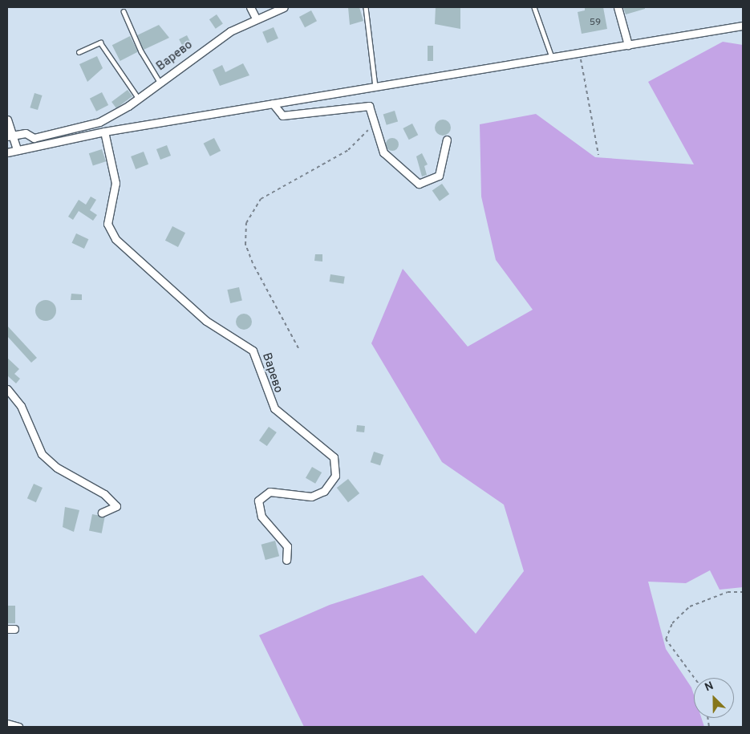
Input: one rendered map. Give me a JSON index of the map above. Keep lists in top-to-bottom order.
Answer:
{
  "streets": {
    "street": ["Варево"]
  },
  "house_numbers": ["59"],
  "north": "top left"
}
